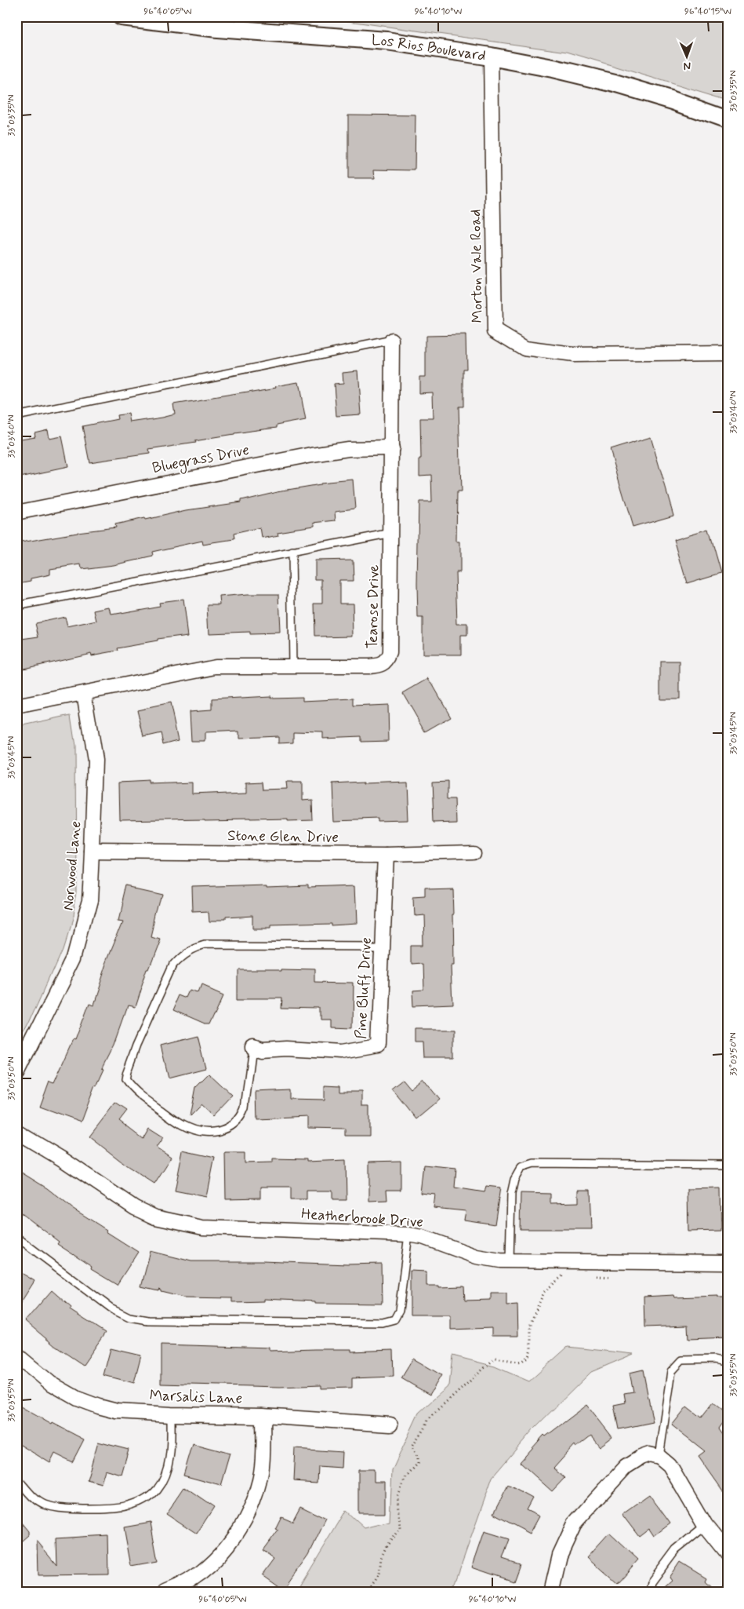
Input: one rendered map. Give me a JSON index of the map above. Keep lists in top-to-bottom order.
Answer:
{
  "streets": {
    "street": [
      "Los Rios Boulevard",
      "Morton Vale Road",
      "Bluegrass Drive",
      "Tearose Drive",
      "Stone Glen Drive",
      "Norwood Lane",
      "Pine Bluff Drive",
      "Heatherbrook Drive",
      "Marsalis Lane"
    ]
  },
  "crossings": [
    ["Los Rios Boulevard", "Morton Vale Road"],
    ["Bluegrass Drive", "Tearose Drive"],
    ["Tearose Drive", "Norwood Lane"],
    ["Stone Glen Drive", "Norwood Lane"],
    ["Stone Glen Drive", "Pine Bluff Drive"]
  ],
  "north": "bottom",
  "coordinates": [
    "96°40'05\"W",
    "96°40'10\"W",
    "96°40'15\"W",
    "33°03'35\"N",
    "33°03'40\"N",
    "33°03'45\"N",
    "33°03'50\"N",
    "33°03'55\"N"
  ]
}
